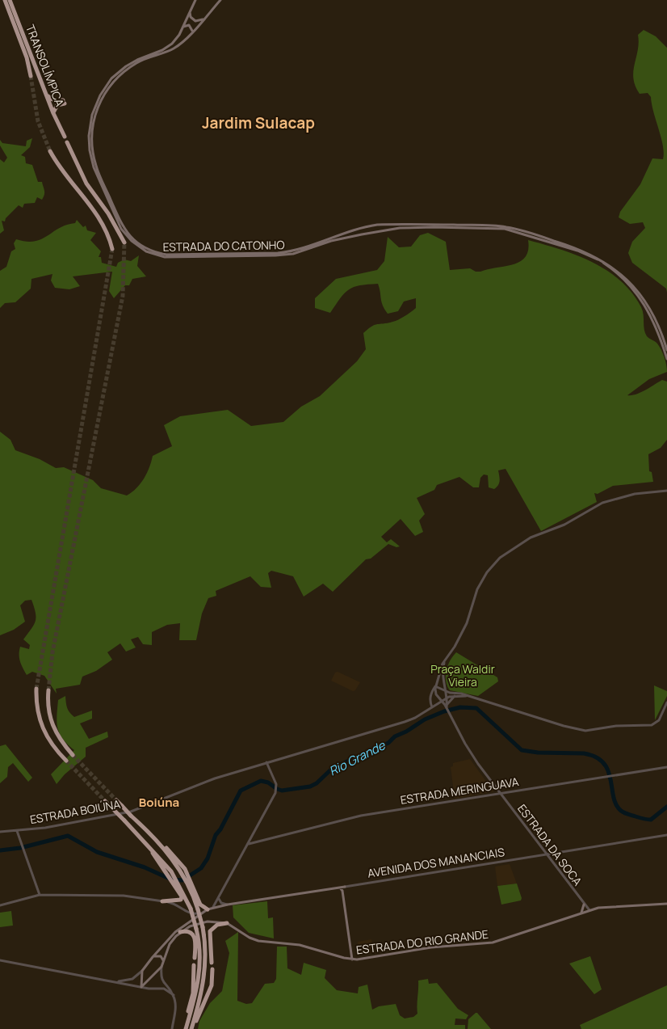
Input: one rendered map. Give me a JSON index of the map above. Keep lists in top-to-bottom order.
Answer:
{
  "streets": {
    "highway": ["TRANSOLÍMPICA"],
    "main road": ["ESTRADA DO CATONHO", "AVENIDA DOS MANANCIAIS", "ESTRADA DO RIO GRANDE"],
    "street": ["ESTRADA MERINGUAVA", "ESTRADA BOIÚNA", "ESTRADA DA SOCA"]
  },
  "crossings": [
    ["ESTRADA MERINGUAVA", "ESTRADA DA SOCA"],
    ["ESTRADA BOIÚNA", "ESTRADA DA SOCA"],
    ["ESTRADA DA SOCA", "AVENIDA DOS MANANCIAIS"],
    ["ESTRADA DA SOCA", "ESTRADA DO RIO GRANDE"]
  ],
  "districts": ["Jardim Sulacap", "Boiúna"],
  "water": ["Rio Grande"],
  "parks": ["Praça Waldir Vieira"]
}
